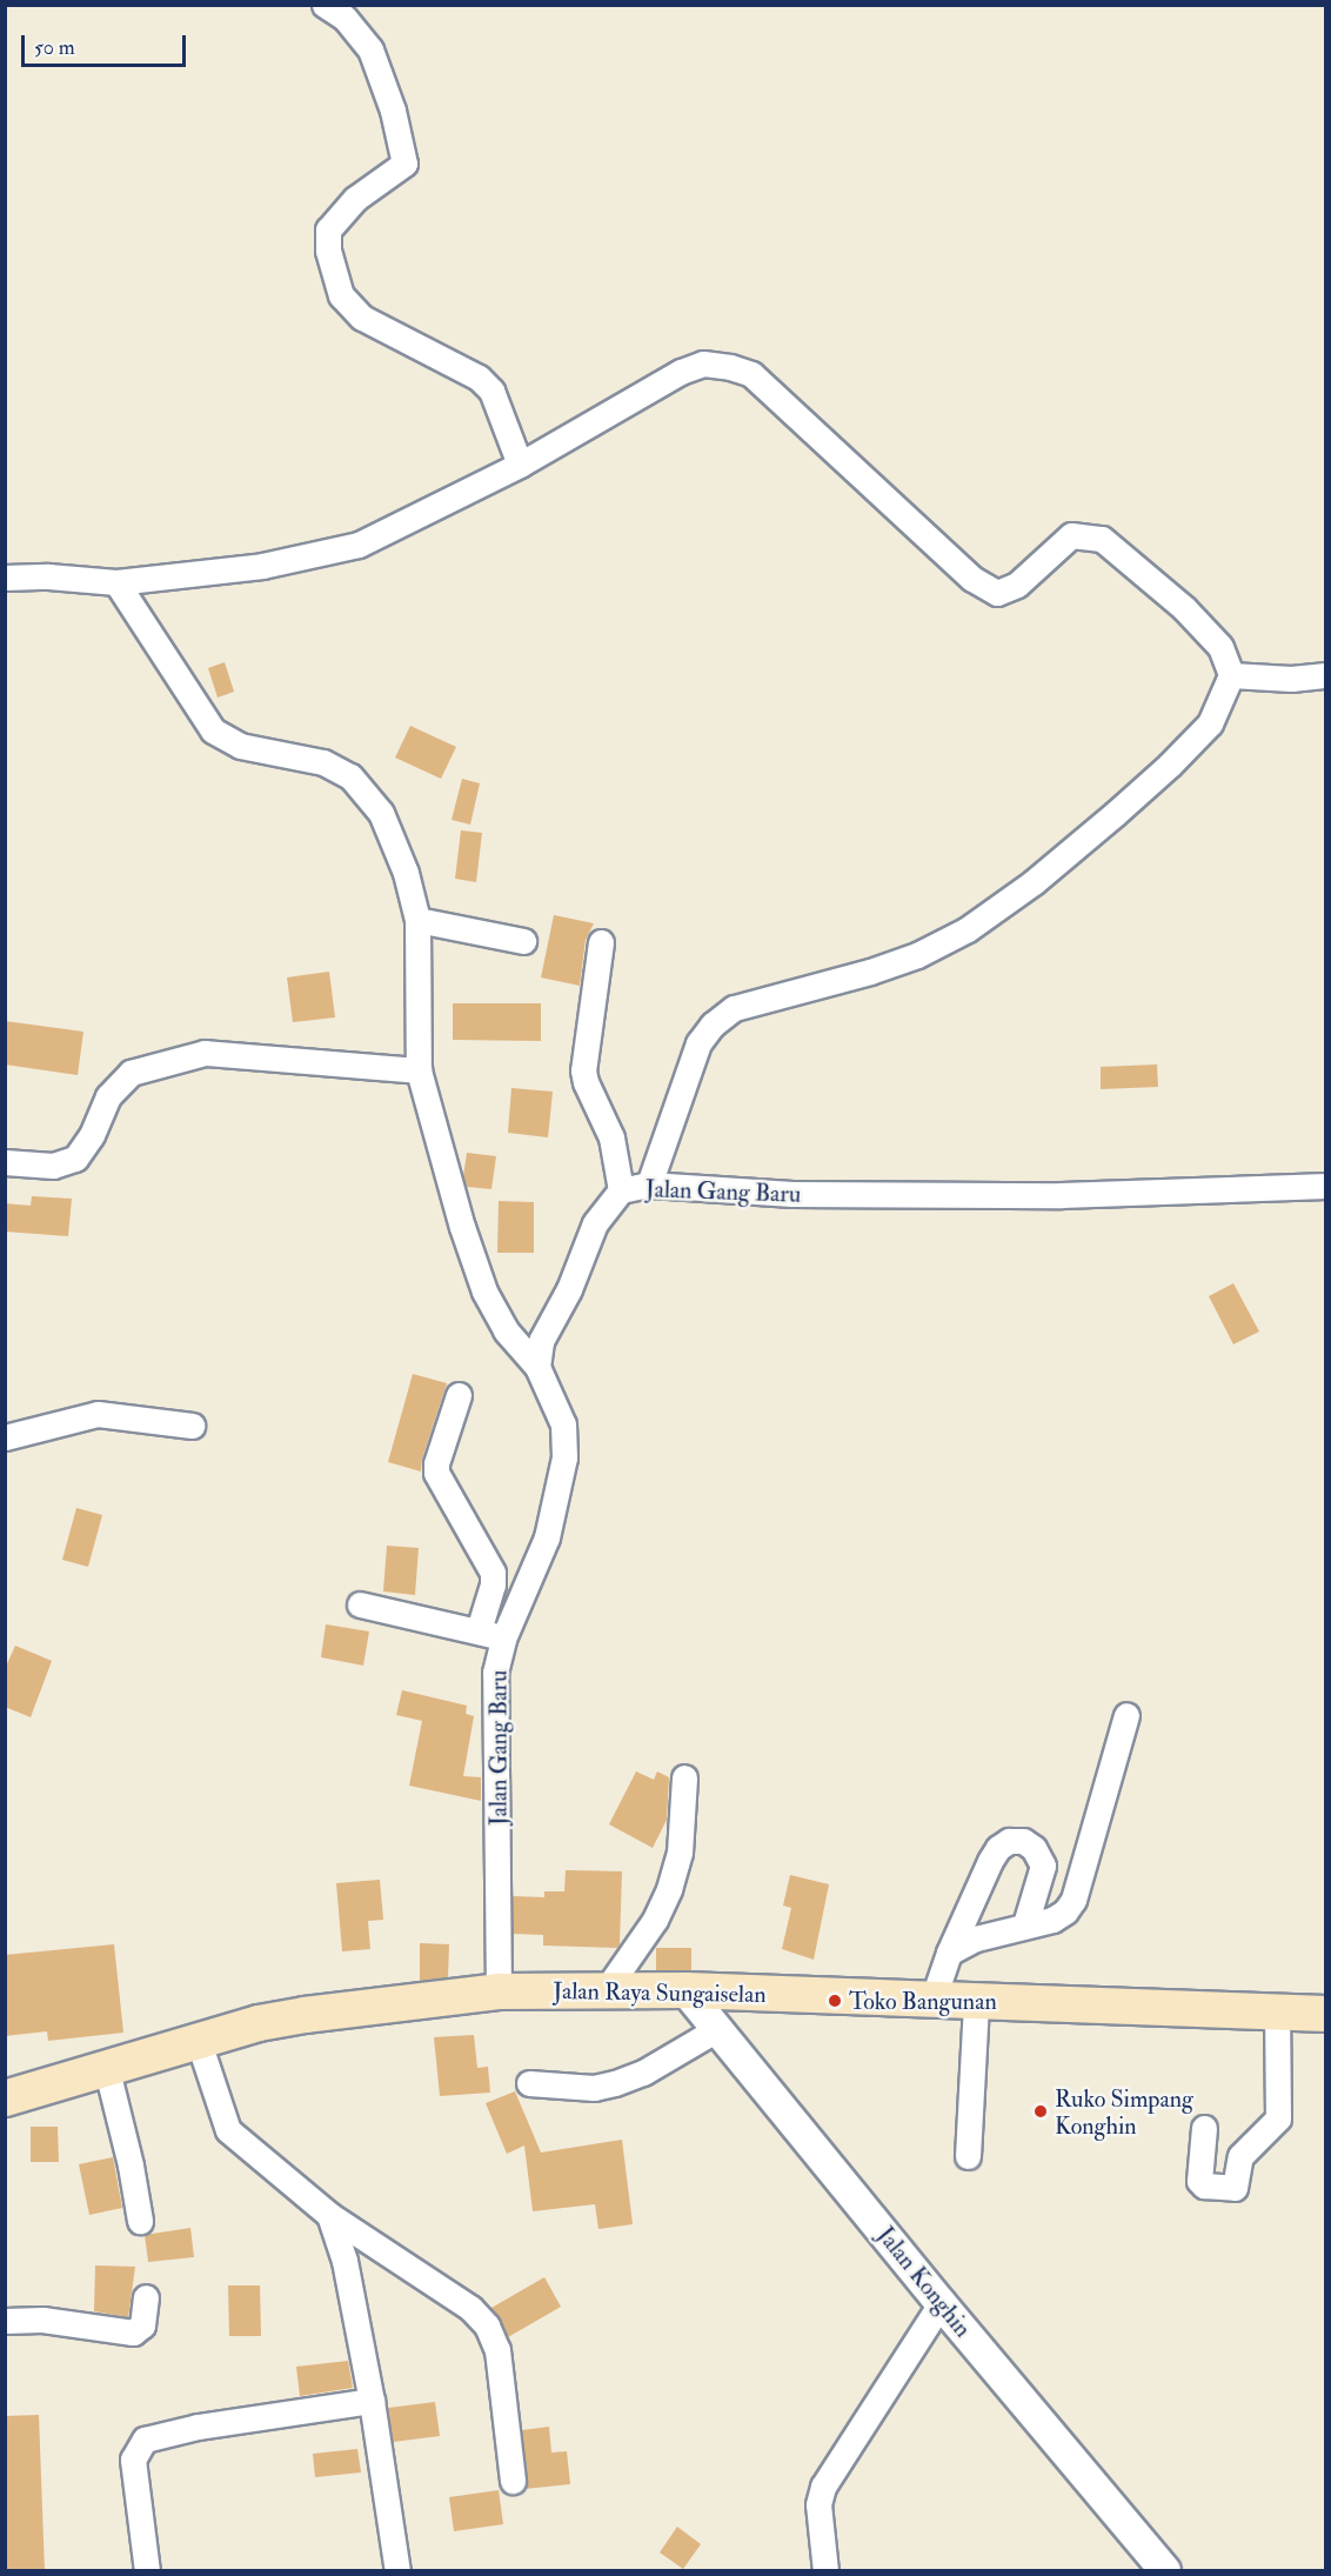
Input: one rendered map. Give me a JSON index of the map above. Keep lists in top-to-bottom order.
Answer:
{
  "streets": {
    "main road": ["Jalan Raya Sungaiselan"],
    "street": ["Jalan Gang Baru", "Jalan Konghin"]
  },
  "crossings": [
    ["Jalan Gang Baru", "Jalan Raya Sungaiselan"],
    ["Jalan Raya Sungaiselan", "Jalan Konghin"]
  ],
  "places": ["Toko Bangunan", "Ruko Simpang Konghin"],
  "scale_bar": "50 m"
}
